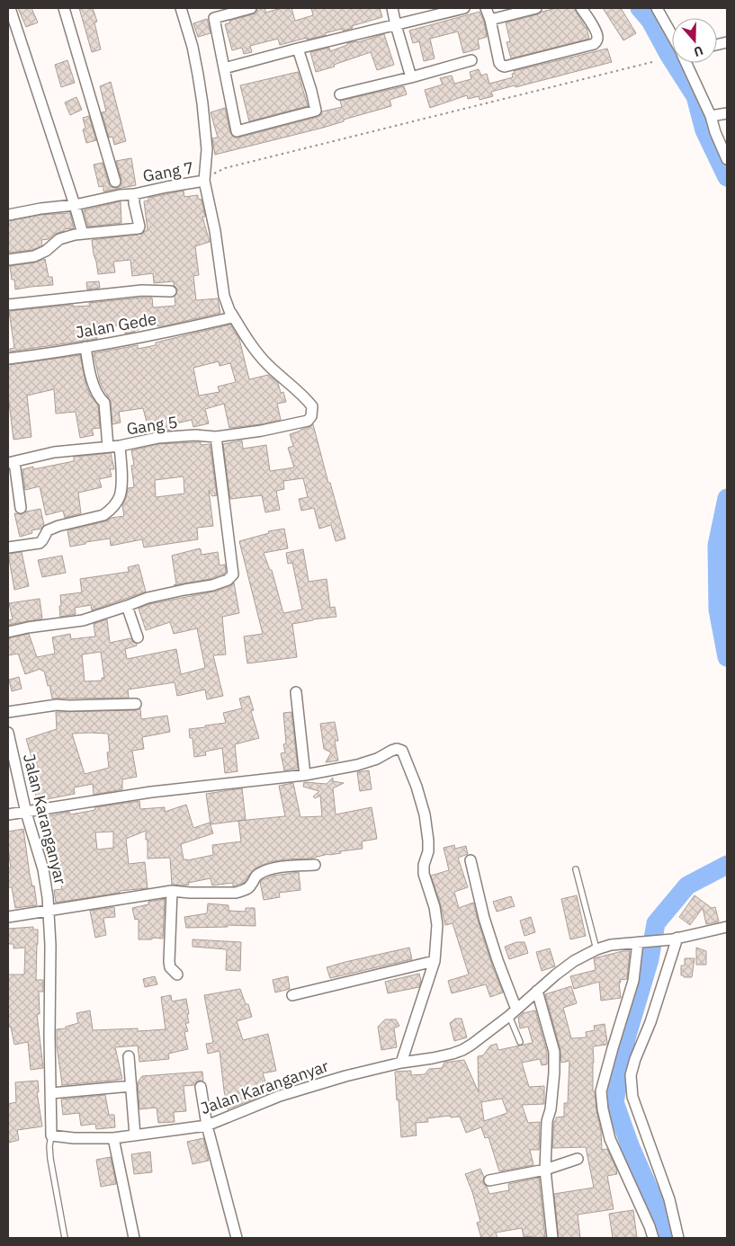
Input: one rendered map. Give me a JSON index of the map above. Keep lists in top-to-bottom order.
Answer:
{
  "streets": {
    "street": [
      "Gang 7",
      "Jalan Gede",
      "Gang 5",
      "Jalan Karanganyar"
    ]
  },
  "crossings": [
    ["Jalan Gede", "Gang 5"]
  ],
  "north": "bottom"
}
